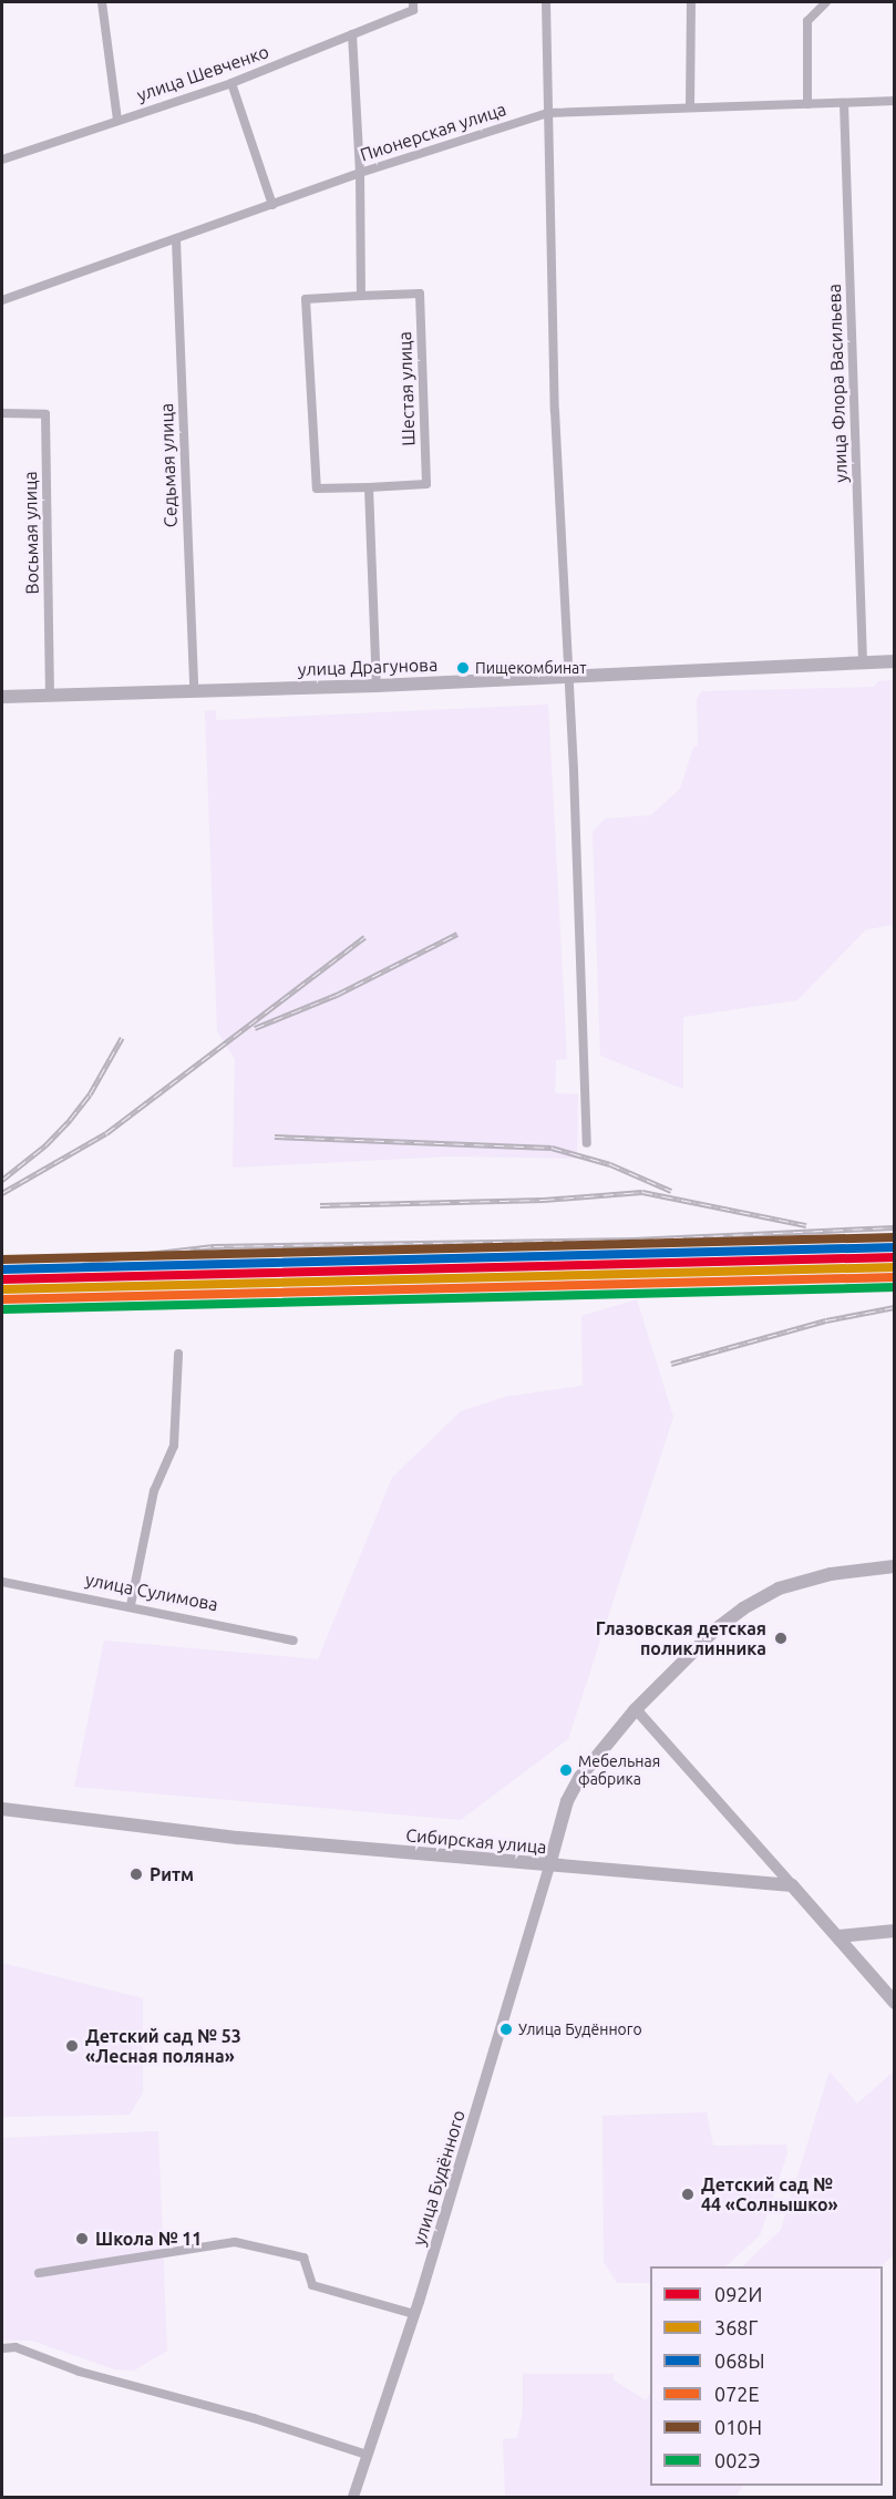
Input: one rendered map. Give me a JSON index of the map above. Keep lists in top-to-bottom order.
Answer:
{
  "streets": {
    "main road": ["улица Драгунова", "Сибирская улица"],
    "street": [
      "улица Шевченко",
      "Пионерская улица",
      "улица Флора Васильева",
      "Шестая улица",
      "Седьмая улица",
      "Восьмая улица",
      "улица Сулимова",
      "улица Будённого"
    ]
  },
  "crossings": [
    ["Пионерская улица", "улица Флора Васильева"],
    ["Пионерская улица", "Седьмая улица"],
    ["улица Флора Васильева", "улица Драгунова"],
    ["Седьмая улица", "улица Драгунова"],
    ["Восьмая улица", "улица Драгунова"],
    ["Сибирская улица", "улица Будённого"]
  ],
  "places": [
    "Пищекомбинат",
    "Глазовская детская поликлинника",
    "Мебельная фабрика",
    "Ритм",
    "Улица Будённого",
    "Детский сад № 53 «Лесная поляна»",
    "Детский сад № 44 «Солнышко»",
    "Школа № 11"
  ],
  "lines": [
    "transit line 010Н",
    "transit line 068Ы",
    "transit line 092И",
    "transit line 368Г",
    "transit line 072Е",
    "transit line 002Э"
  ],
  "legend": [
    "092И",
    "368Г",
    "068Ы",
    "072Е",
    "010Н",
    "002Э"
  ]
}
